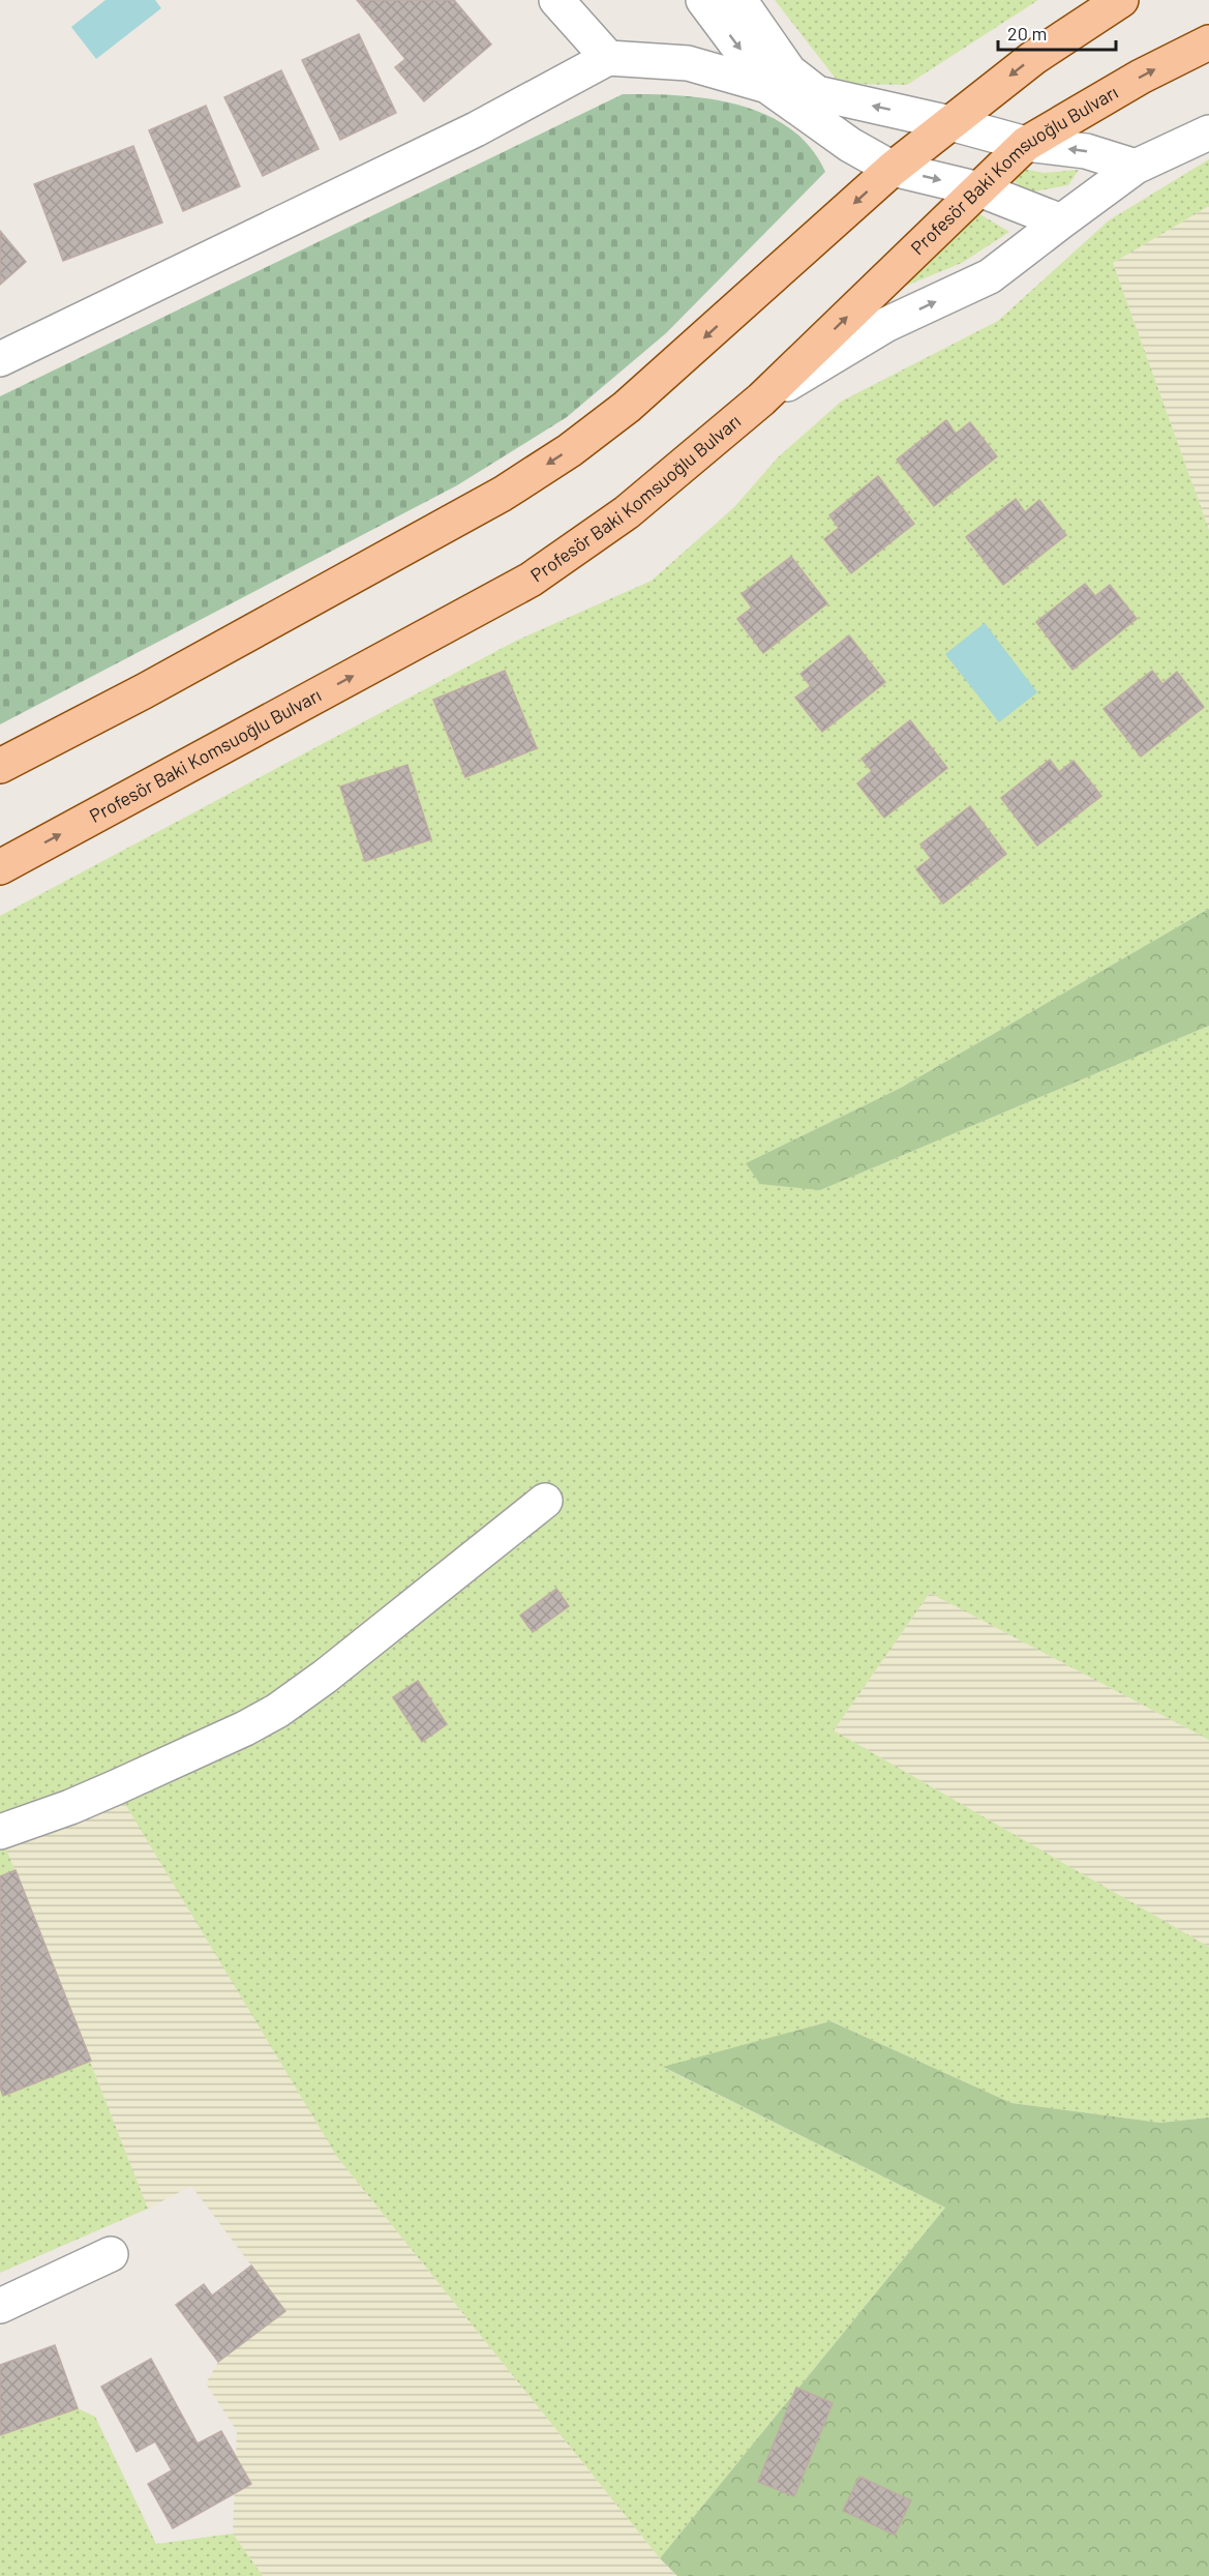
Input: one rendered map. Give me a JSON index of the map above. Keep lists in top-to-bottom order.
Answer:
{
  "streets": {
    "main road": ["Profesör Baki Komsuoğlu Bulvarı"]
  },
  "scale_bar": "20 m"
}
